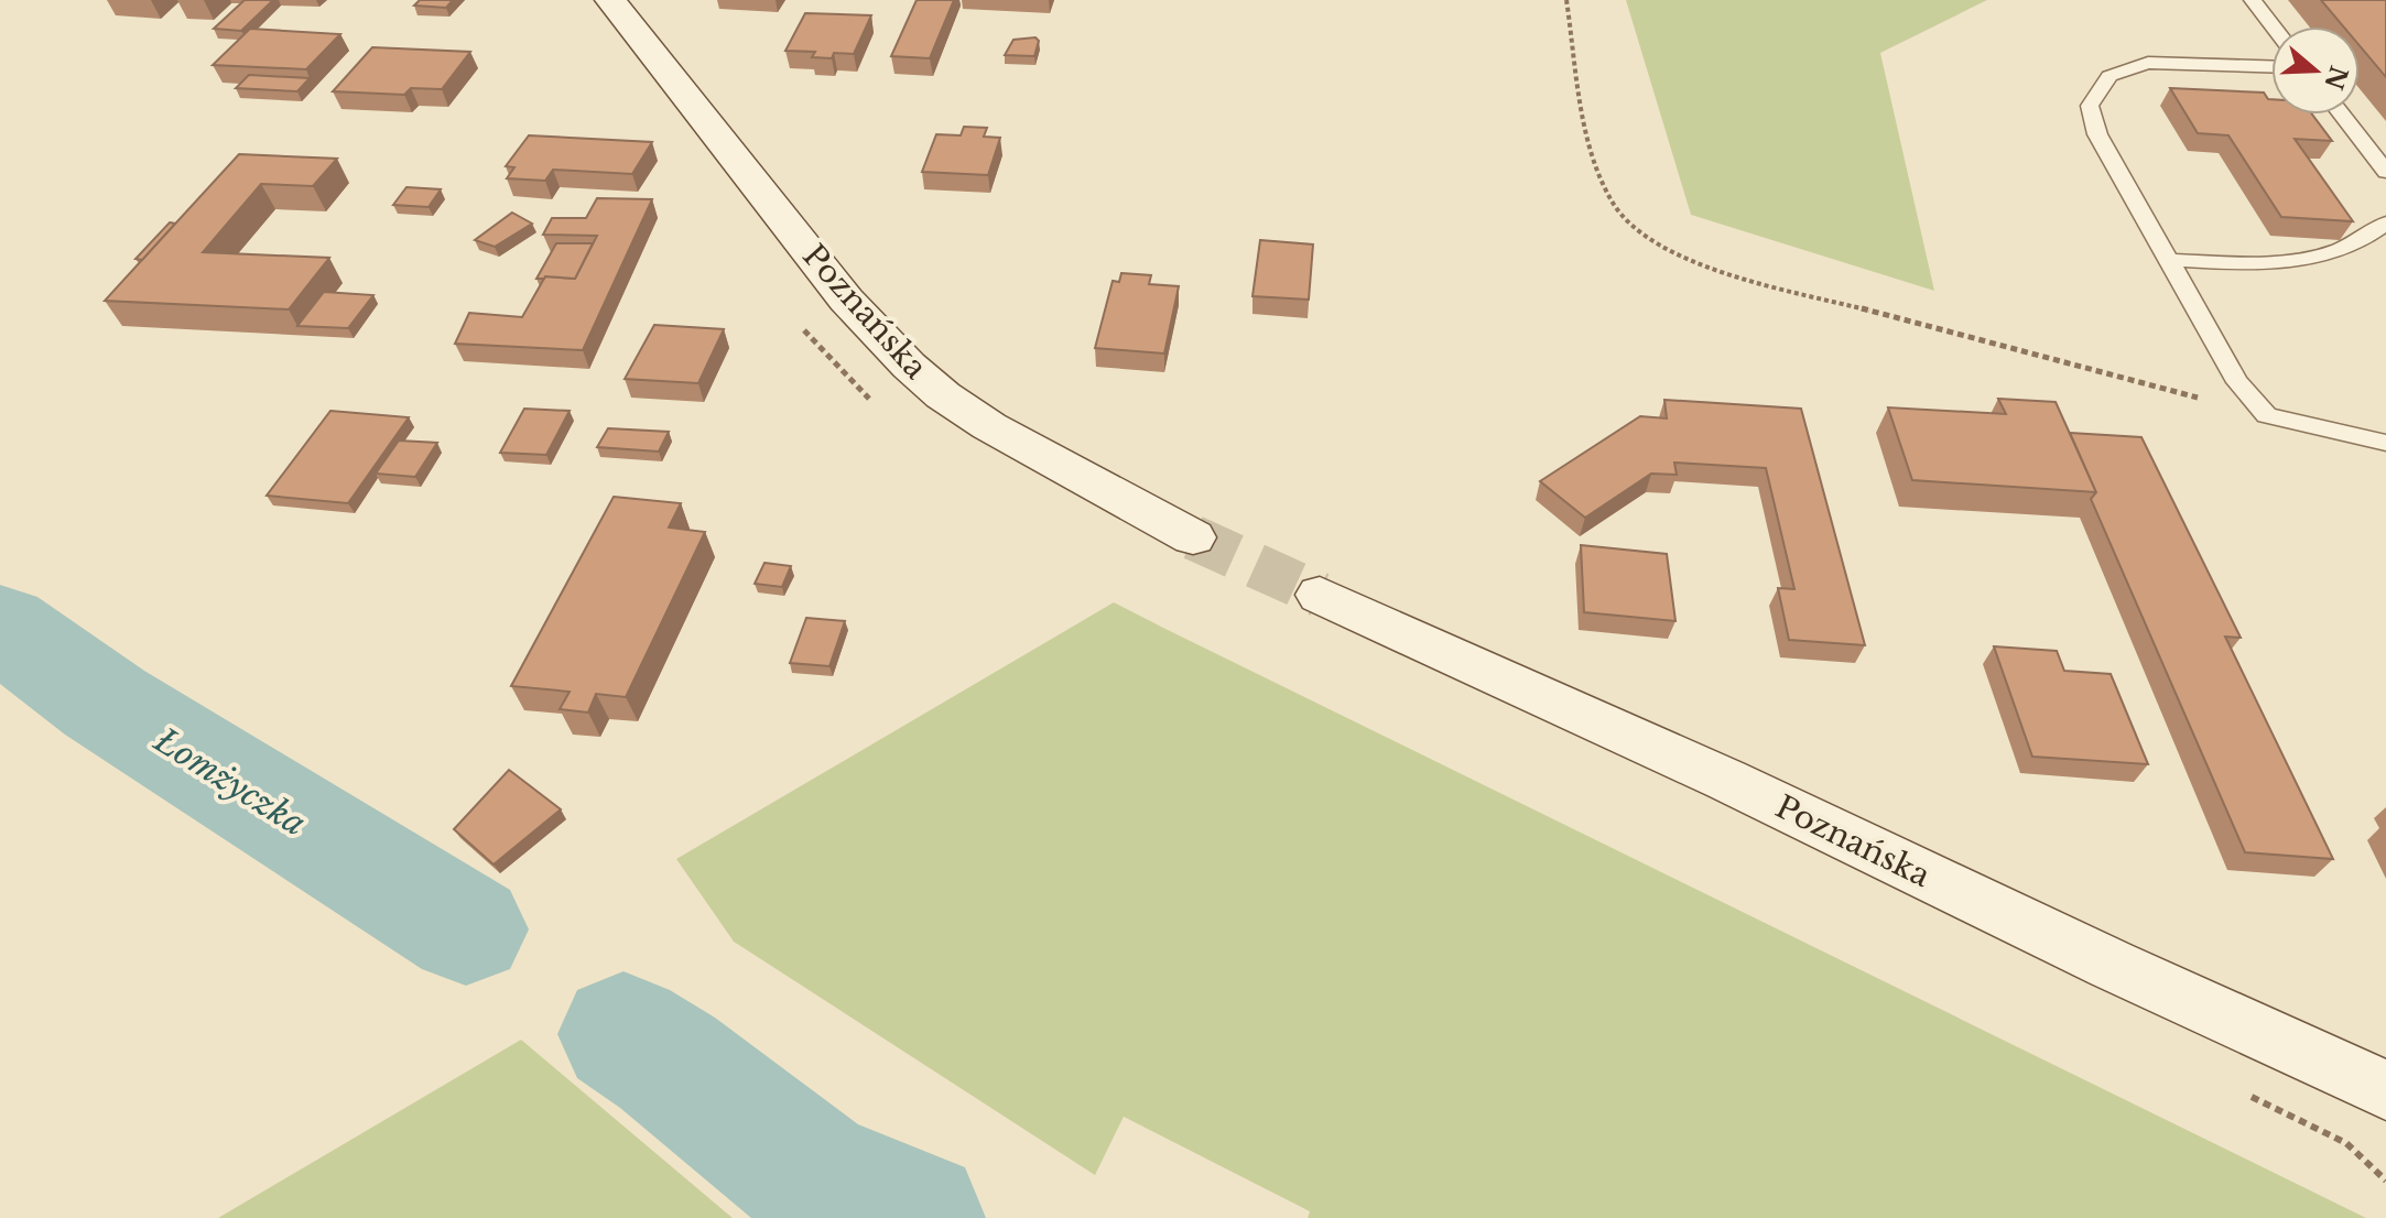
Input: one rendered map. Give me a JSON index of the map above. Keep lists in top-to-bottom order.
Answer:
{
  "streets": {
    "street": ["Poznańska"]
  },
  "water": ["Łomżyczka"],
  "north": "right"
}
